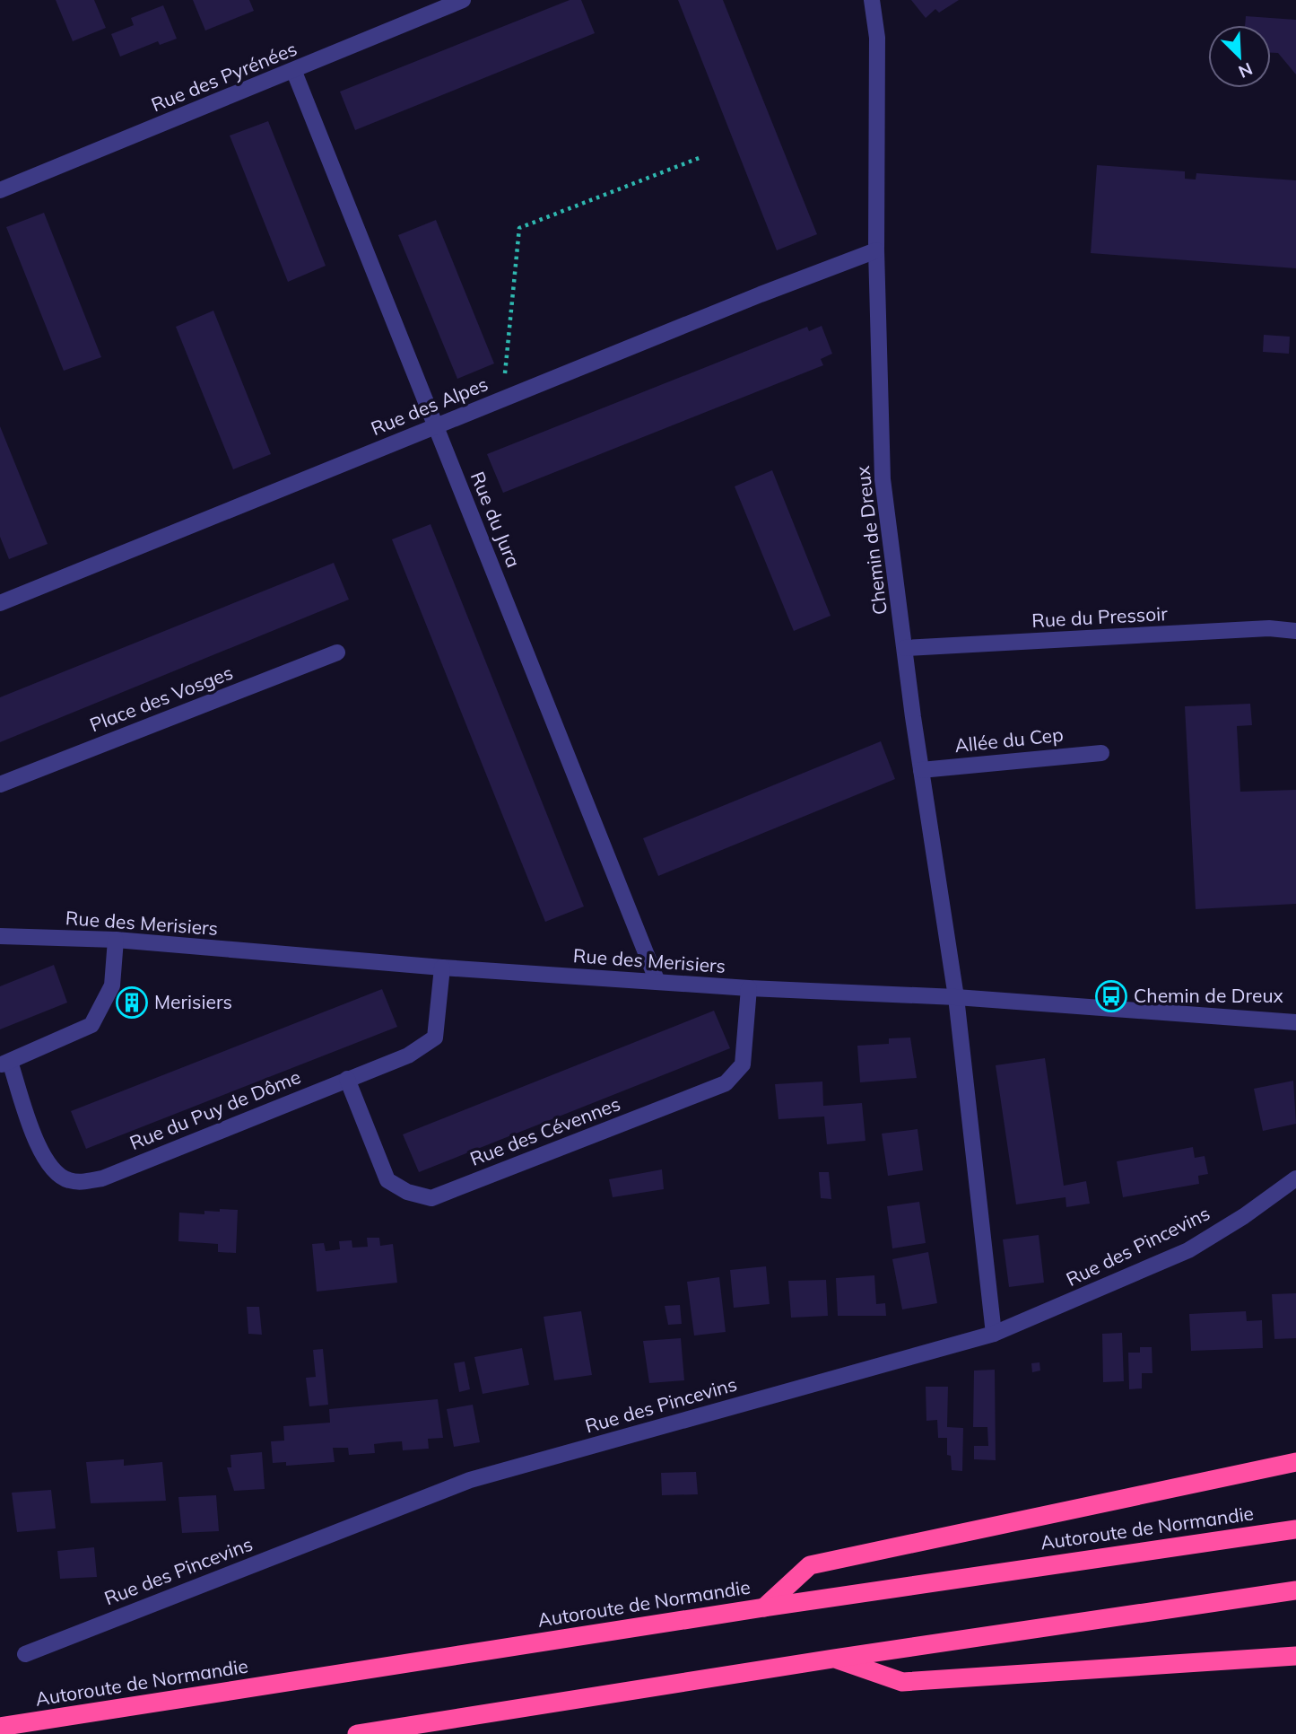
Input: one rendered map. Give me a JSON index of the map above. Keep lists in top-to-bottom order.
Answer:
{
  "streets": {
    "highway": ["Autoroute de Normandie"],
    "street": [
      "Rue des Pyrénées",
      "Rue des Alpes",
      "Rue du Jura",
      "Chemin de Dreux",
      "Rue du Pressoir",
      "Place des Vosges",
      "Allée du Cep",
      "Rue des Merisiers",
      "Rue du Puy de Dôme",
      "Rue des Cévennes",
      "Rue des Pincevins"
    ]
  },
  "crossings": [
    ["Rue des Pyrénées", "Rue du Jura"],
    ["Rue des Alpes", "Rue du Jura"],
    ["Rue des Alpes", "Chemin de Dreux"],
    ["Rue du Jura", "Rue des Merisiers"],
    ["Chemin de Dreux", "Rue du Pressoir"],
    ["Chemin de Dreux", "Allée du Cep"],
    ["Chemin de Dreux", "Rue des Merisiers"],
    ["Chemin de Dreux", "Rue des Pincevins"],
    ["Rue des Merisiers", "Rue du Puy de Dôme"],
    ["Rue des Merisiers", "Rue des Cévennes"],
    ["Rue du Puy de Dôme", "Rue des Cévennes"]
  ],
  "places": {
    "bus stop": ["Chemin de Dreux"],
    "building": ["Merisiers"]
  },
  "north": "bottom right"
}
